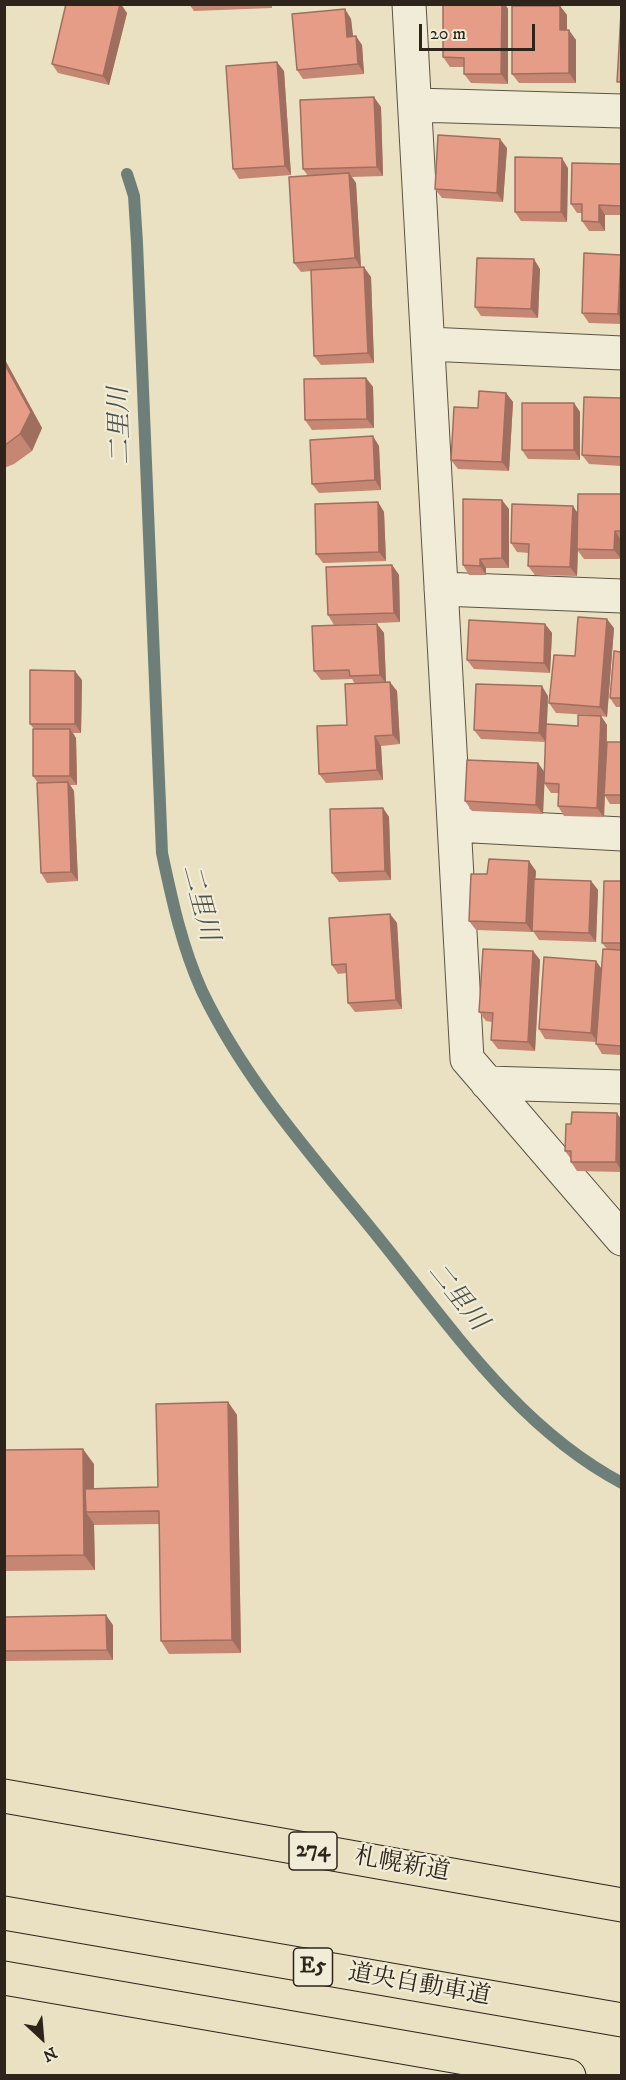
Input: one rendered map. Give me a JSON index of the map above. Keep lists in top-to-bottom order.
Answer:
{
  "streets": {
    "highway": [
      "274",
      "札幌新道",
      "E5",
      "道央自動車道"
    ]
  },
  "water": ["二里川"],
  "scale_bar": "20 m",
  "north": "bottom right"
}
